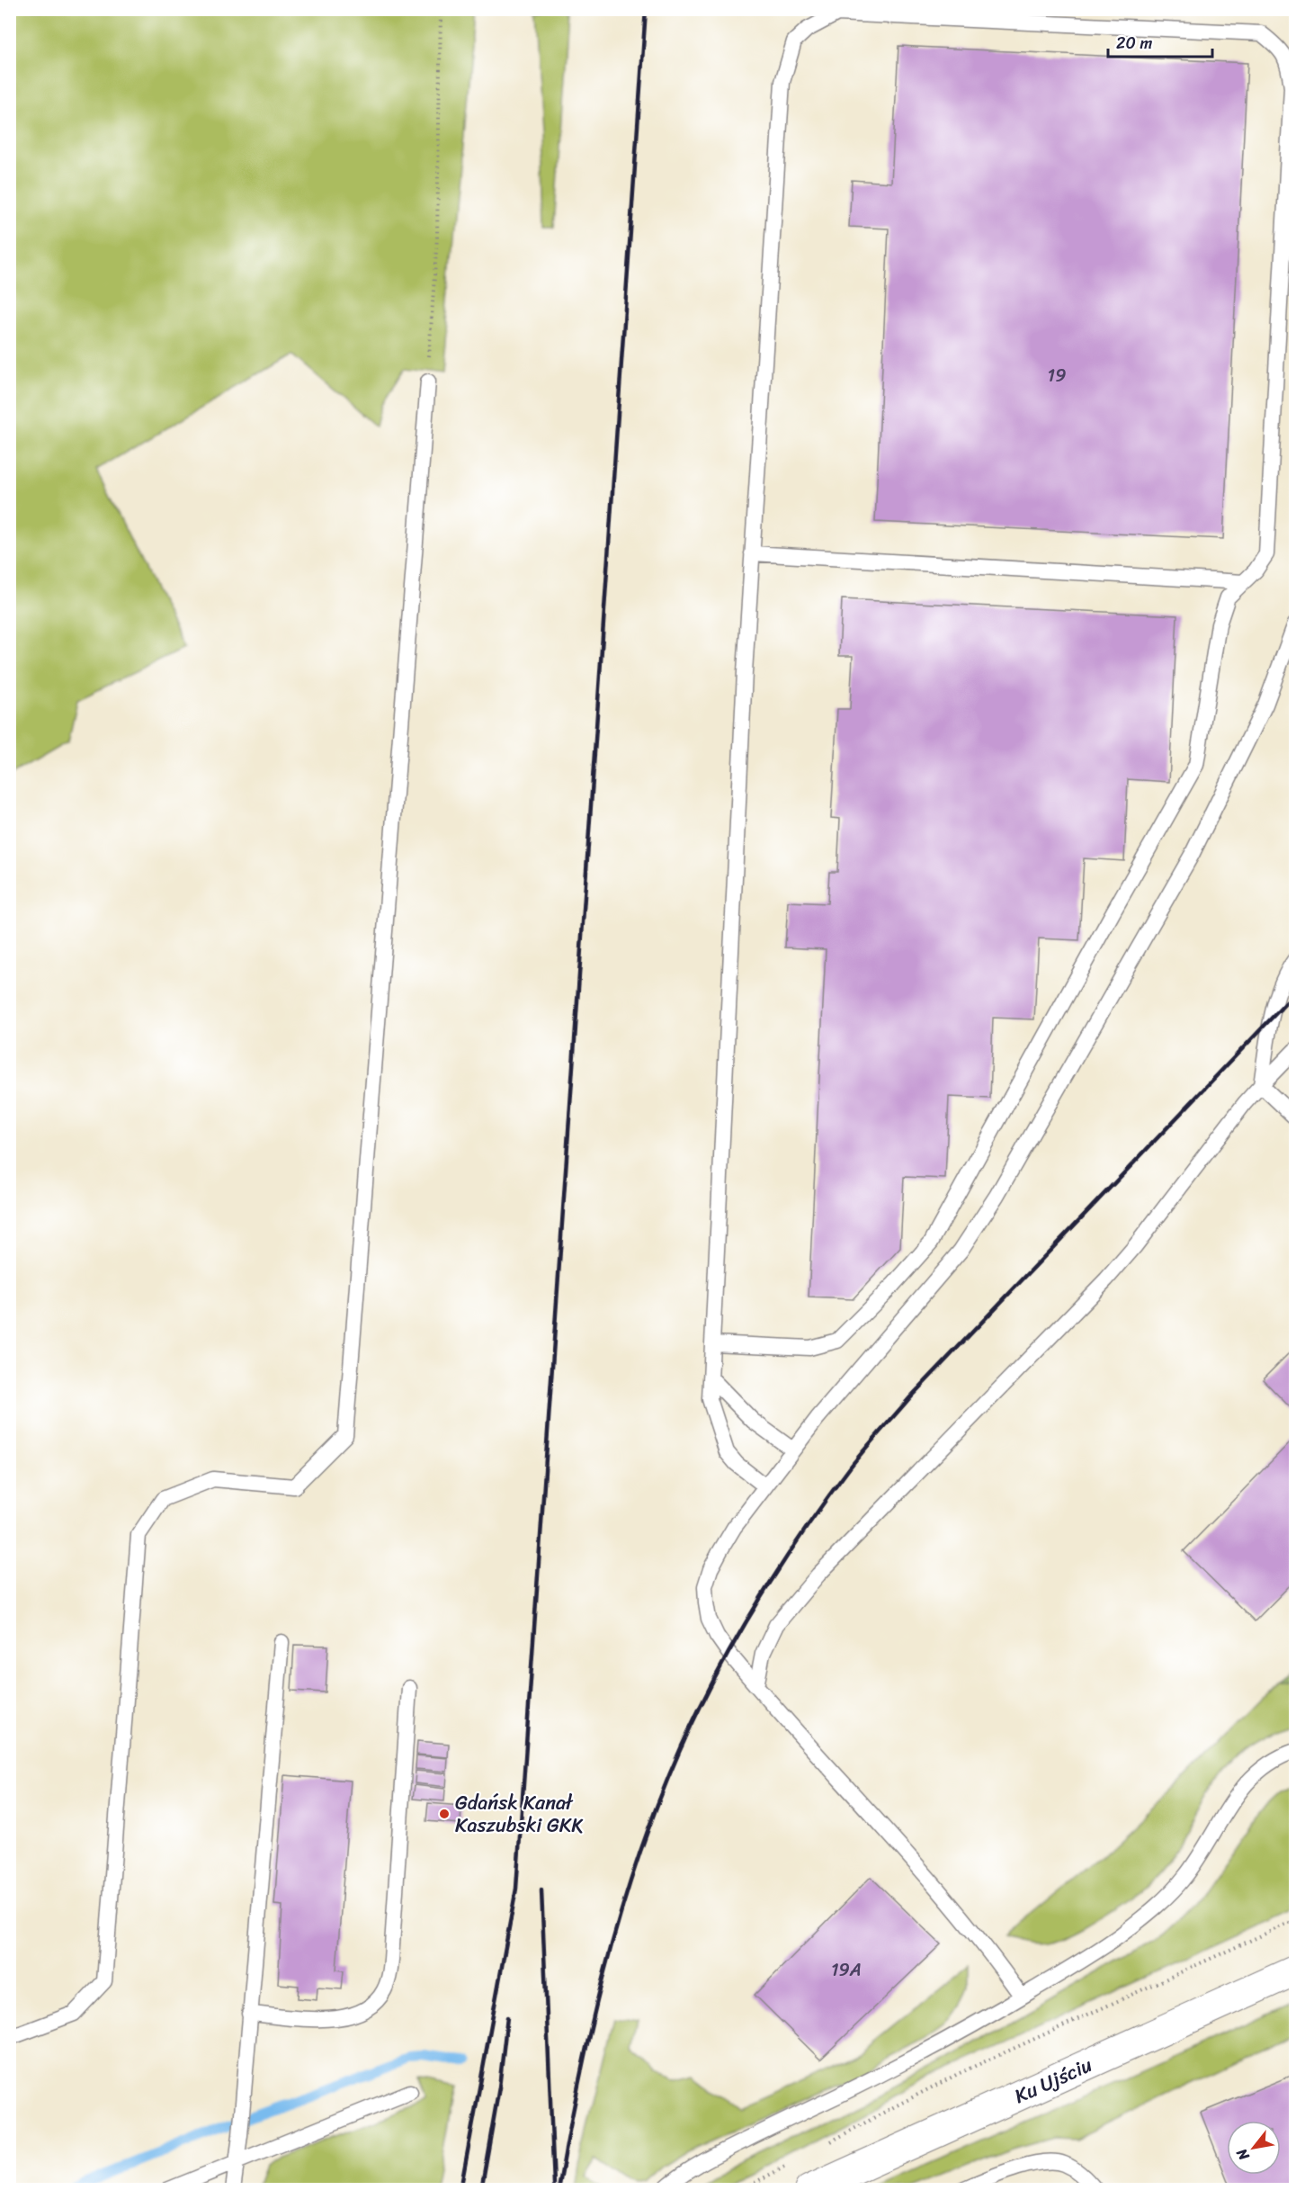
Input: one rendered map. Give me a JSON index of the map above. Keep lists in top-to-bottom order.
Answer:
{
  "streets": {
    "street": ["Ku Ujściu"]
  },
  "places": ["Gdańsk Kanał Kaszubski GKK"],
  "house_numbers": ["19", "19A"],
  "scale_bar": "20 m",
  "north": "bottom left"
}
